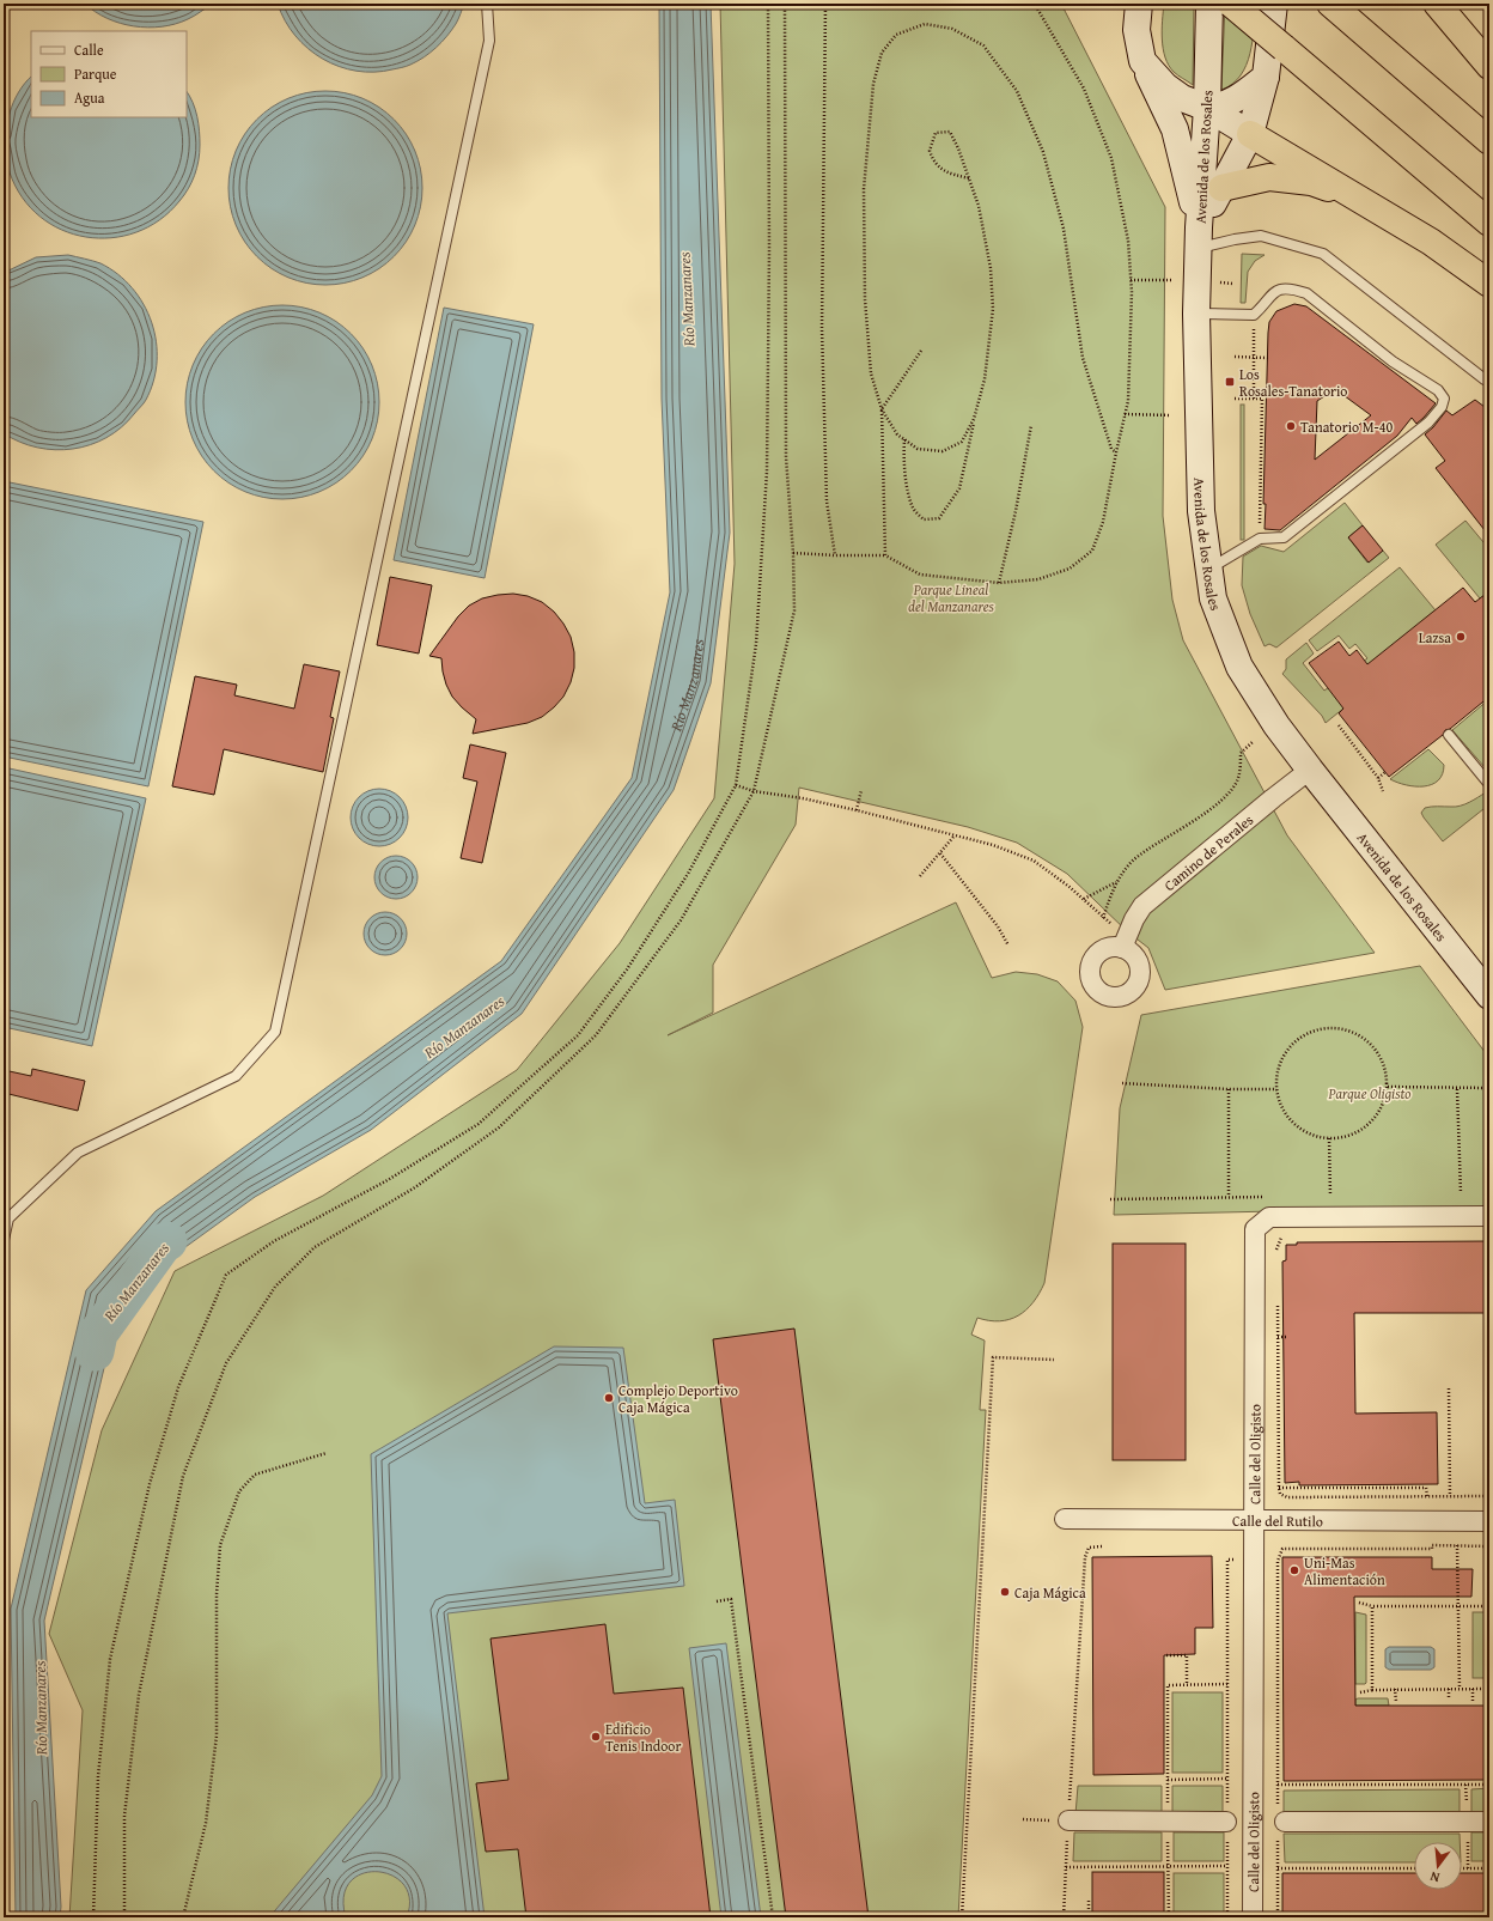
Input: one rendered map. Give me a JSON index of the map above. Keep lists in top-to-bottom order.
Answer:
{
  "streets": {
    "main road": ["Avenida de los Rosales"],
    "street": ["Camino de Perales", "Calle del Oligisto", "Calle del Rutilo"]
  },
  "crossings": [
    ["Avenida de los Rosales", "Camino de Perales"],
    ["Calle del Oligisto", "Calle del Rutilo"]
  ],
  "water": ["Río Manzanares"],
  "parks": ["Parque Lineal del Manzanares", "Parque Oligisto"],
  "places": {
    "transit": ["Los Rosales-Tanatorio"],
    "other": [
      "Tanatorio M-40",
      "Lazsa",
      "Complejo Deportivo Caja Mágica",
      "Uni-Mas Alimentación",
      "Caja Mágica",
      "Edificio Tenis Indoor"
    ]
  },
  "legend": ["Calle", "Parque", "Agua"],
  "north": "bottom"
}
